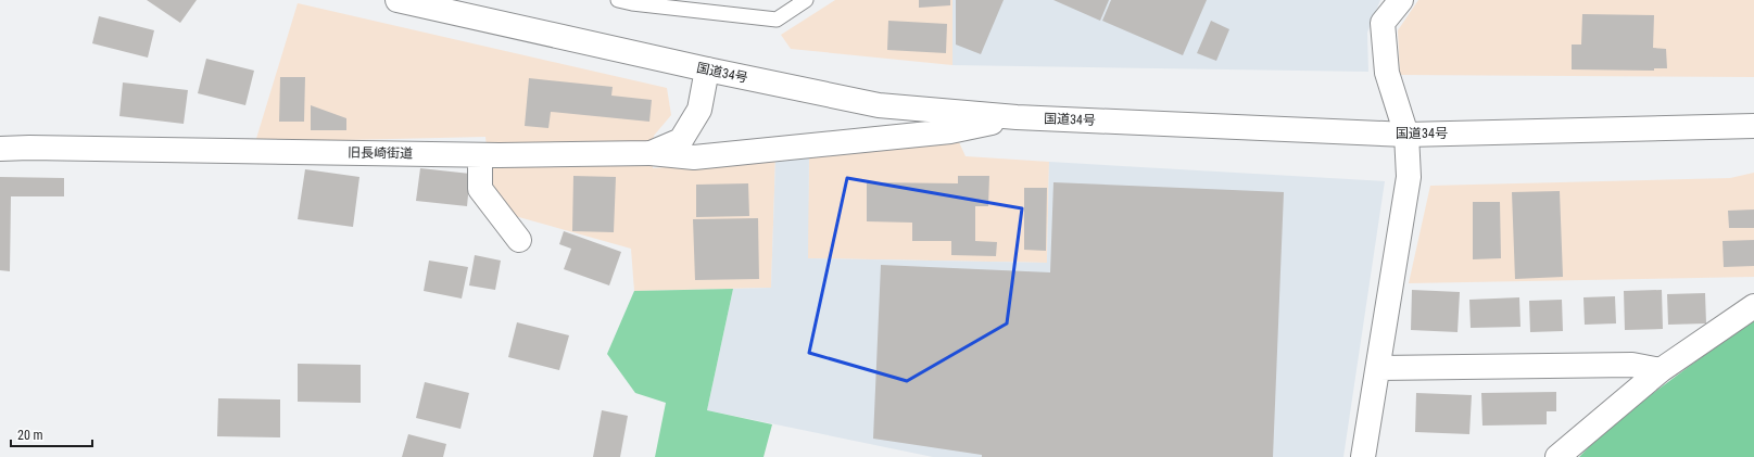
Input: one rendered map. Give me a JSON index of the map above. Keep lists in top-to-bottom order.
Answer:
{
  "streets": {
    "main road": ["国道34号", "旧長崎街道"]
  },
  "crossings": [
    ["国道34号", "旧長崎街道"]
  ],
  "scale_bar": "20 m"
}
